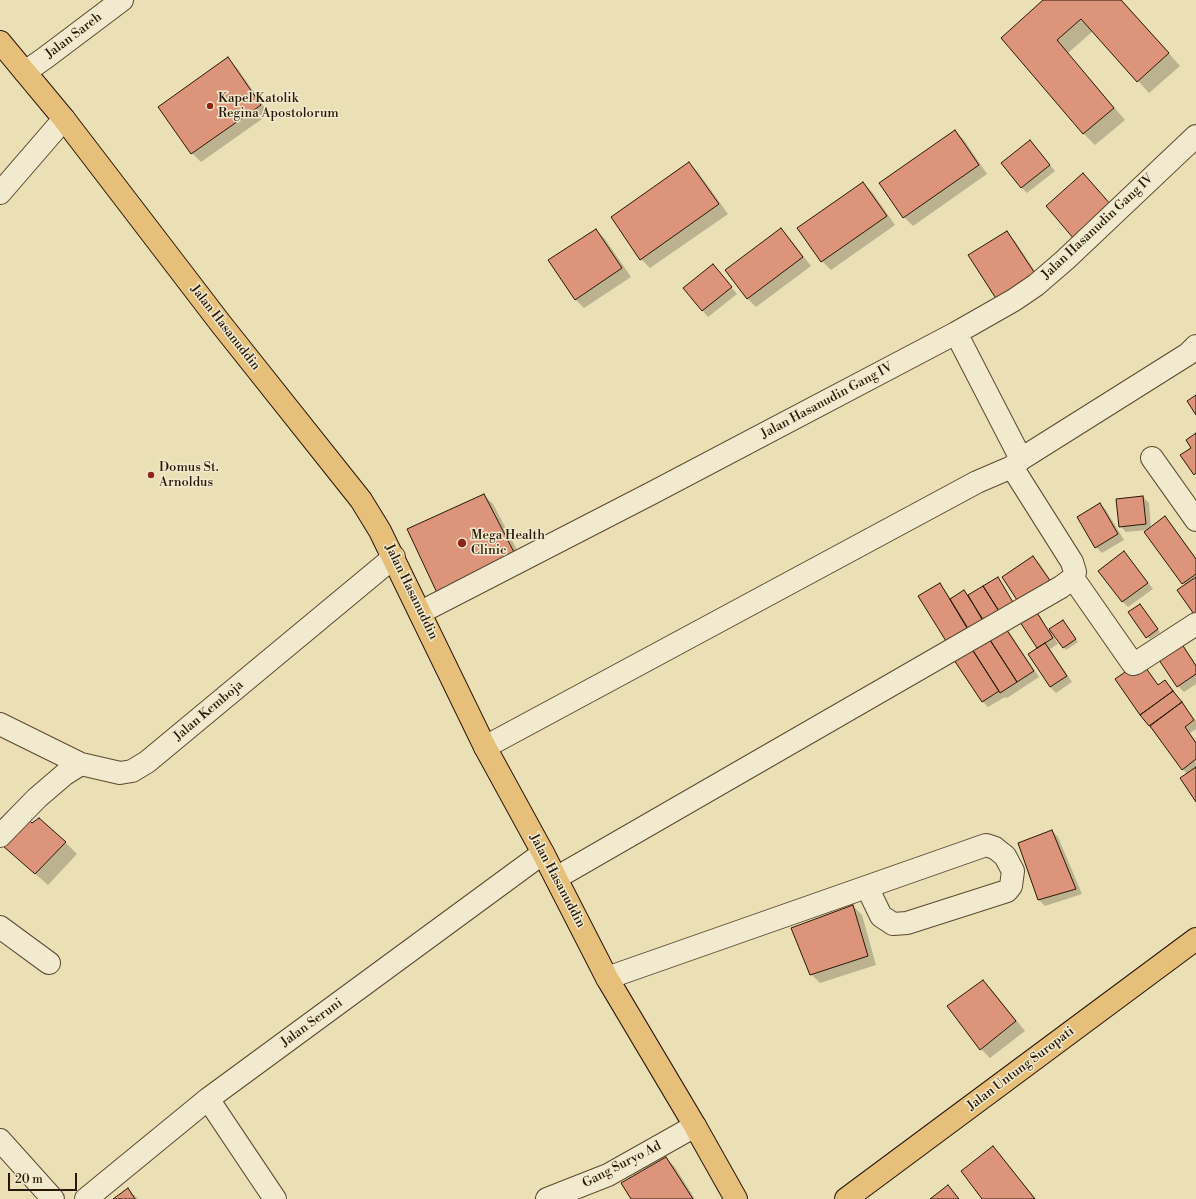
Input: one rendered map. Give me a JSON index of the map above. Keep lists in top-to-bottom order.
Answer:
{
  "streets": {
    "main road": ["Jalan Hasanuddin", "Jalan Untung Suropati"],
    "street": [
      "Jalan Sareh",
      "Jalan Hasanudin Gang IV",
      "Jalan Kemboja",
      "Jalan Seruni",
      "Gang Suryo Ad"
    ]
  },
  "crossings": [
    ["Jalan Sareh", "Jalan Hasanuddin"],
    ["Jalan Hasanudin Gang IV", "Jalan Hasanuddin"],
    ["Jalan Hasanuddin", "Jalan Kemboja"],
    ["Jalan Hasanuddin", "Jalan Seruni"],
    ["Jalan Hasanuddin", "Gang Suryo Ad"]
  ],
  "places": ["Kapel Katolik Regina Apostolorum", "Domus St. Arnoldus", "Mega Health Clinic"],
  "scale_bar": "20 m"
}
